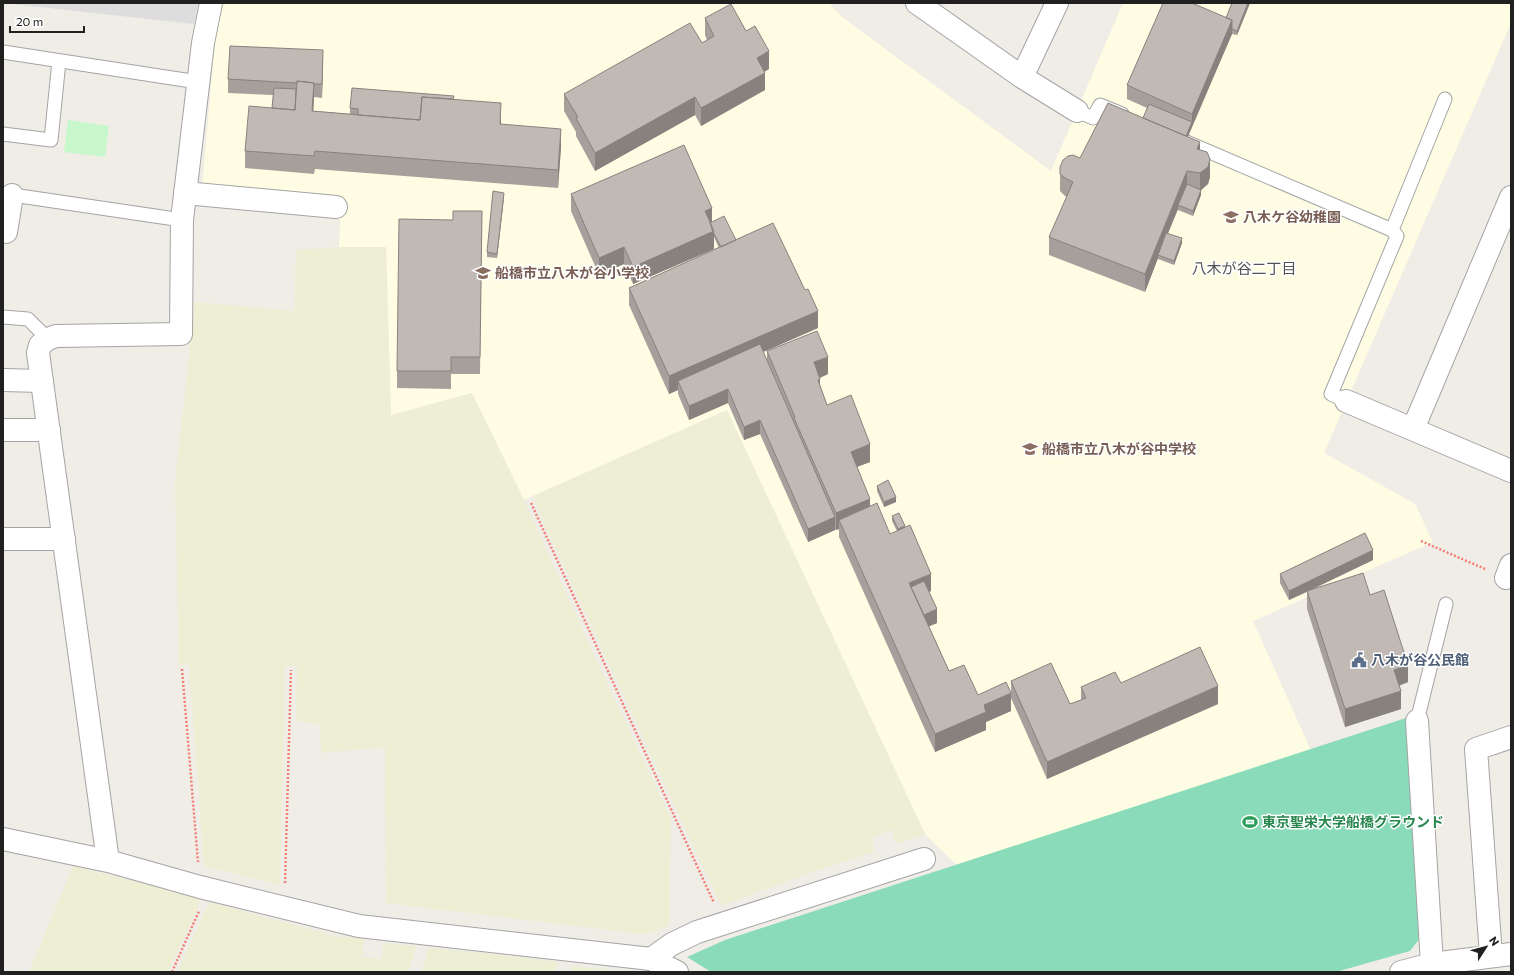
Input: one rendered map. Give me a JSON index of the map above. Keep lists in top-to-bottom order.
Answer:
{
  "districts": ["八木が谷二丁目"],
  "places": {
    "school or university": ["八木ケ谷幼稚園", "船橋市立八木が谷小学校", "船橋市立八木が谷中学校"],
    "public building": ["八木が谷公民館"],
    "sports": ["東京聖栄大学船橋グラウンド"]
  },
  "scale_bar": "20 m",
  "north": "top right"
}
